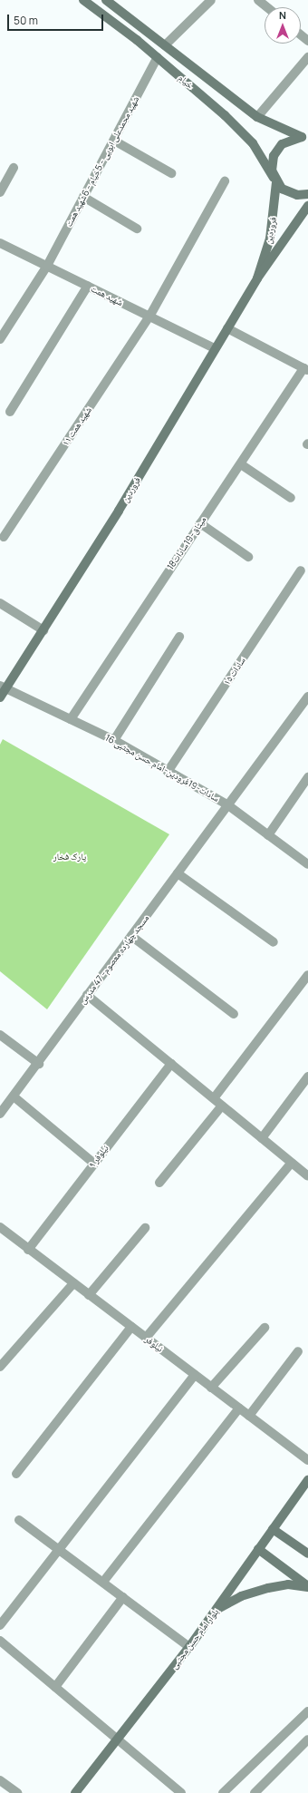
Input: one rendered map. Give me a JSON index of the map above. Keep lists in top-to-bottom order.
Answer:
{
  "streets": {
    "main road": ["خیام", "فروردین", "بلوار امام حسن مجتبی"],
    "street": [
      "شهید محمدعلی ابویی - 5خیام - 6شهید همت",
      "شهید همت",
      "شهید همت ۱۱",
      "18میثاق-19سادات",
      "سادات ۱۵",
      "سادات-19فرودین-امام حسن مجتبی 16",
      "مسجد چهارده معصوم- 47 مدرس",
      "نیلوفر ۹",
      "نیلوفر"
    ]
  },
  "crossings": [
    ["خیام", "شهید محمدعلی ابویی - 5خیام - 6شهید همت"],
    ["خیام", "فروردین"],
    ["شهید محمدعلی ابویی - 5خیام - 6شهید همت", "شهید همت"],
    ["فروردین", "شهید همت"],
    ["فروردین", "سادات-19فرودین-امام حسن مجتبی 16"],
    ["شهید همت", "شهید همت ۱۱"],
    ["18میثاق-19سادات", "سادات-19فرودین-امام حسن مجتبی 16"],
    ["سادات ۱۵", "سادات-19فرودین-امام حسن مجتبی 16"],
    ["سادات-19فرودین-امام حسن مجتبی 16", "مسجد چهارده معصوم- 47 مدرس"],
    ["نیلوفر ۹", "نیلوفر"]
  ],
  "parks": ["پارک فخار"],
  "scale_bar": "50 m",
  "north": "top"
}
